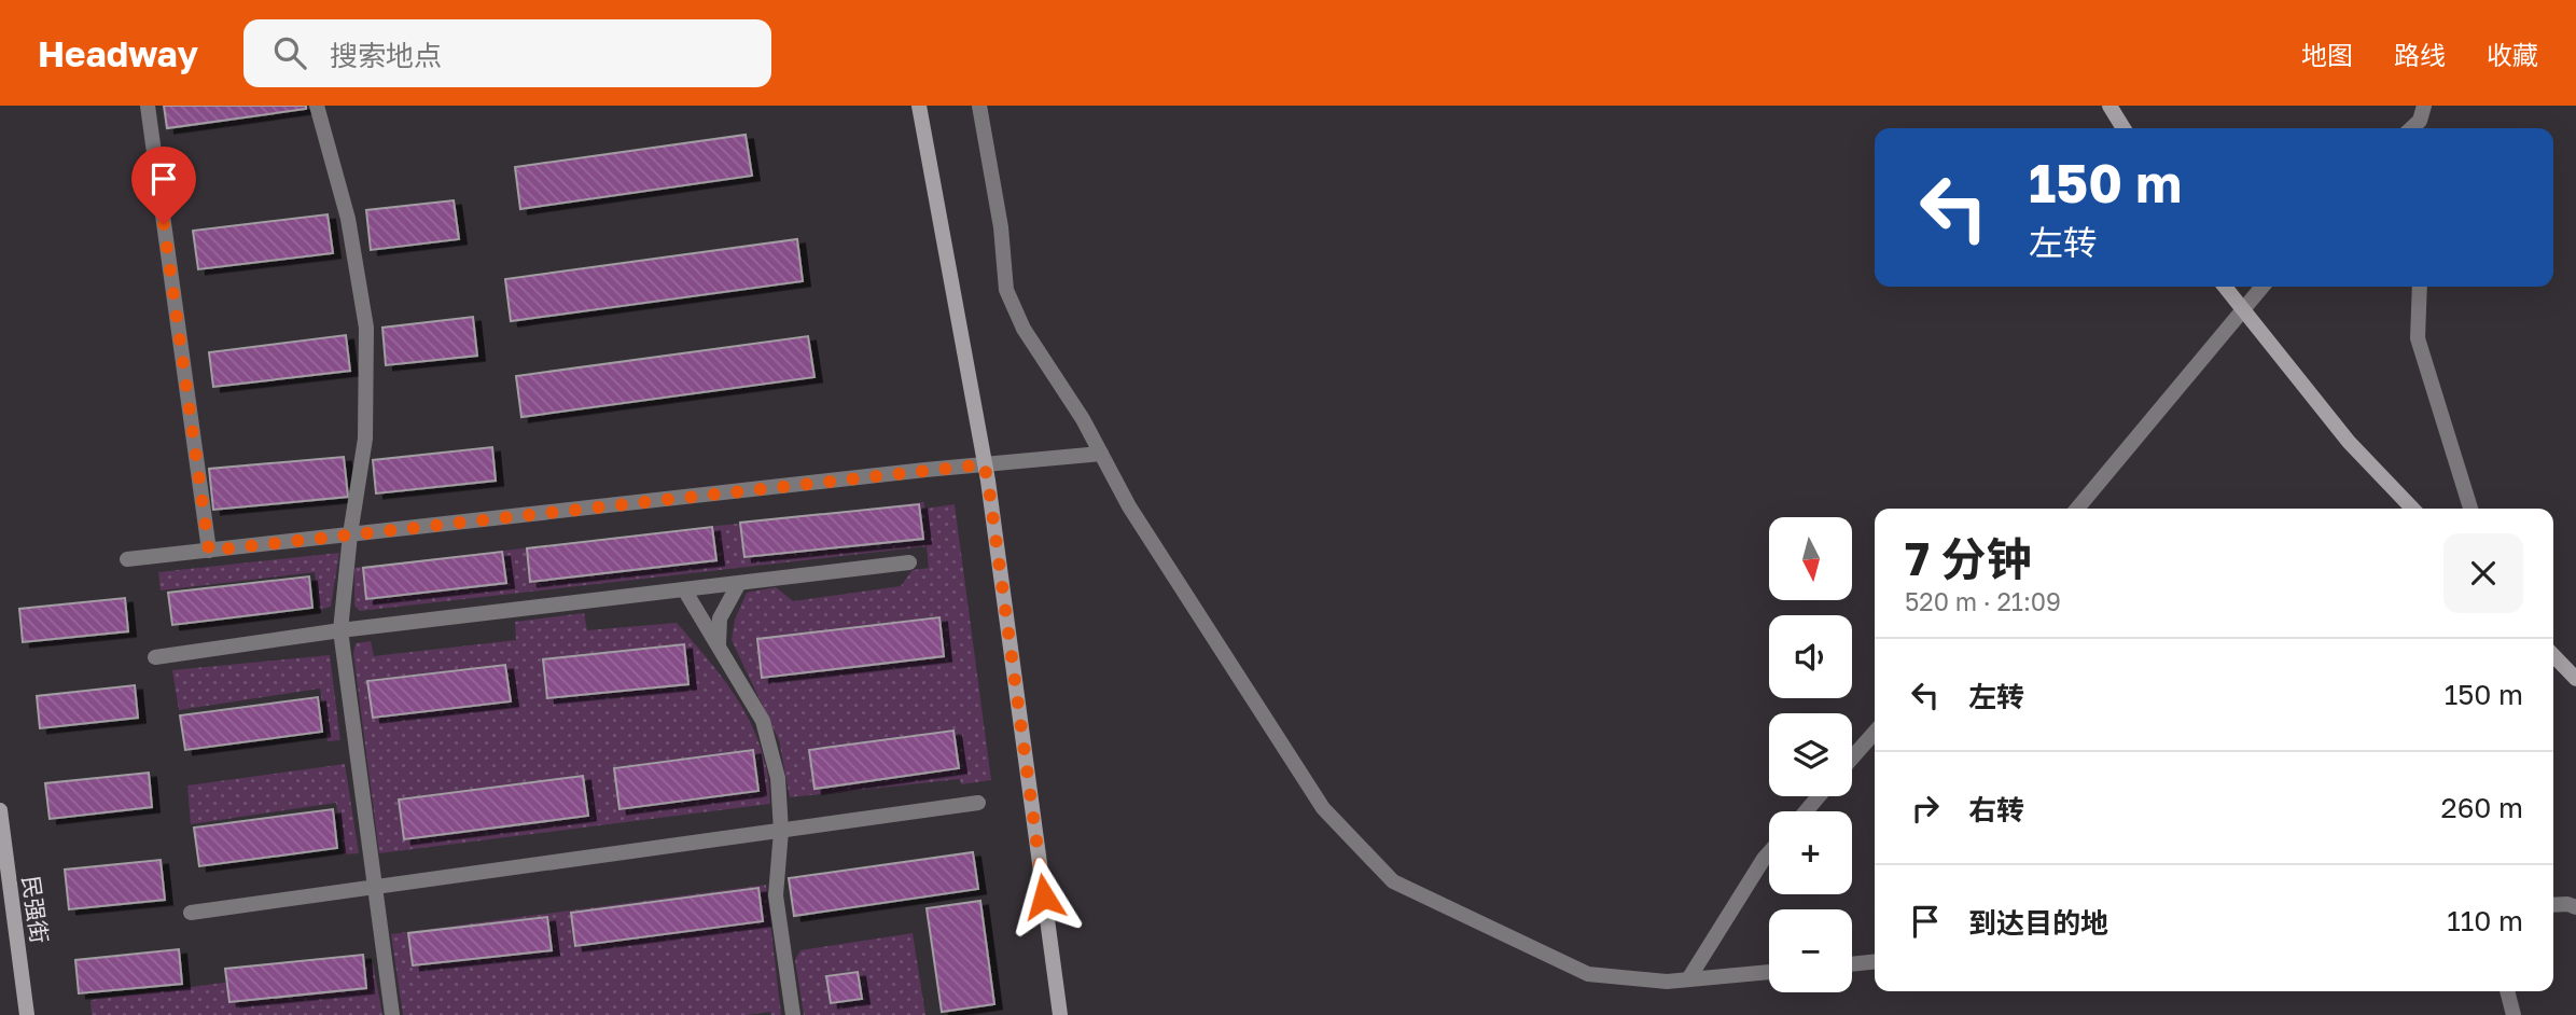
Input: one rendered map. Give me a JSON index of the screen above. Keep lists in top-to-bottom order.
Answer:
{
  "streets": {
    "street": ["民强街"]
  },
  "north": "bottom",
  "page": {
    "header": "Headway",
    "search": "搜索地点",
    "nav": ["地图", "路线", "收藏"],
    "turn": ["150 m", "左转"],
    "heading": ["7 分钟", "520 m · 21:09"],
    "map_buttons": ["+", "−"],
    "list": [
      {
        "name": "左转",
        "value": "150 m"
      },
      {
        "name": "右转",
        "value": "260 m"
      },
      {
        "name": "到达目的地",
        "value": "110 m"
      }
    ]
  }
}
